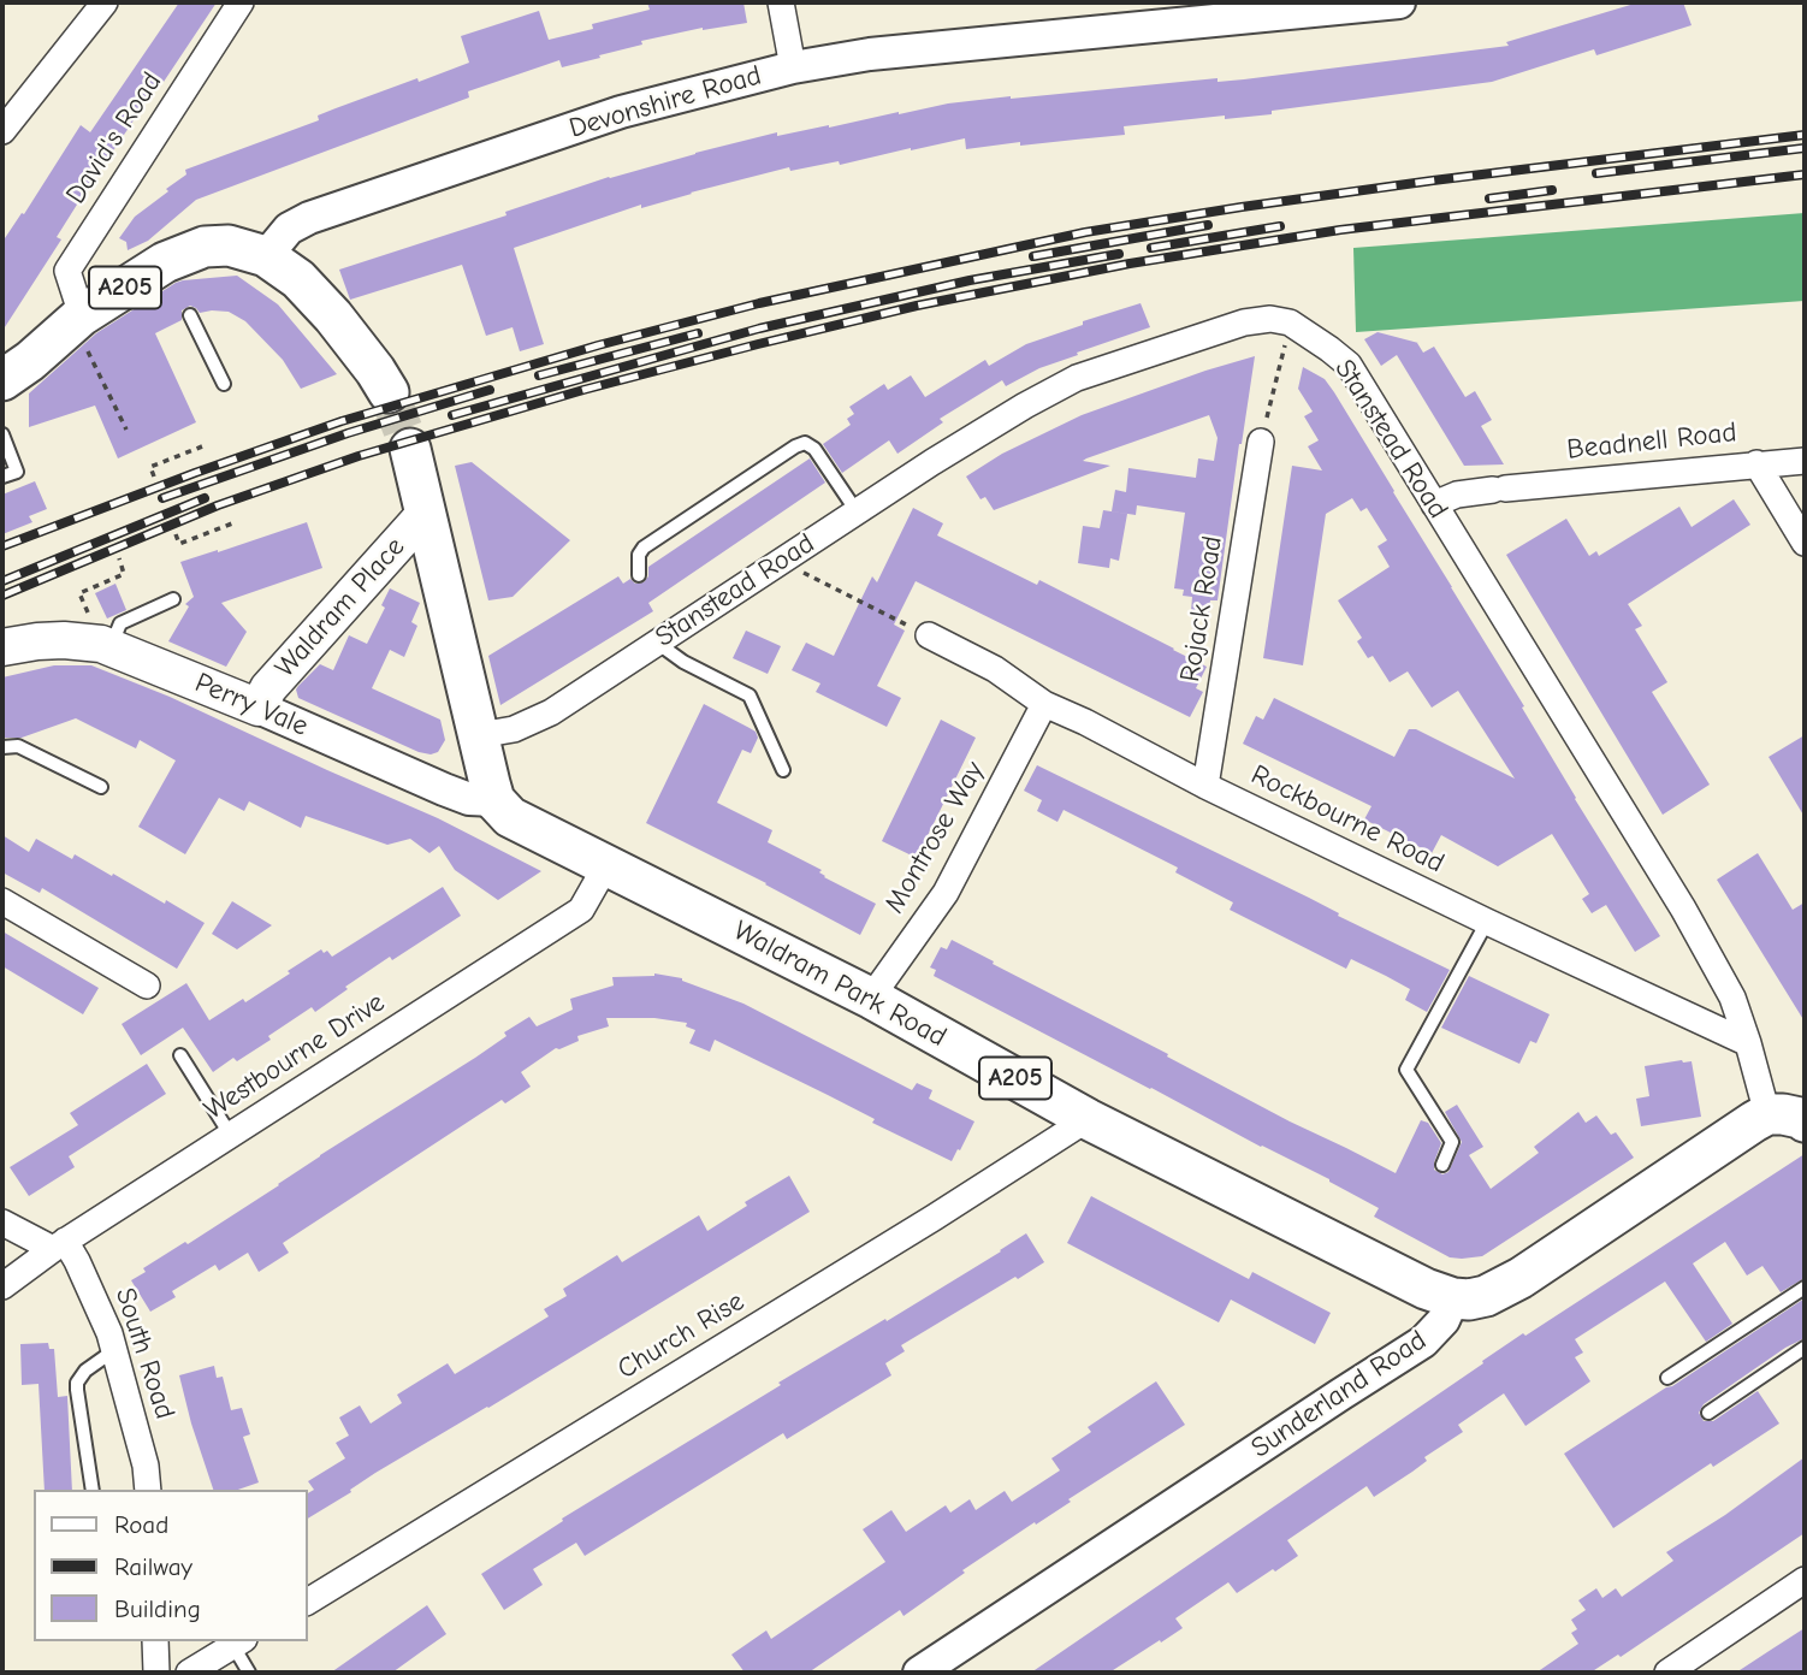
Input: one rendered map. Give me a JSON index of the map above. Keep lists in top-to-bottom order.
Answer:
{
  "streets": {
    "highway": ["A205", "Waldram Park Road"],
    "main road": ["Waldram Place", "Perry Vale"],
    "street": [
      "Devonshire Road",
      "David's Road",
      "Stanstead Road",
      "Beadnell Road",
      "Rojack Road",
      "Rockbourne Road",
      "Montrose Way",
      "Westbourne Drive",
      "Church Rise",
      "South Road",
      "Sunderland Road"
    ]
  },
  "crossings": [
    ["Devonshire Road", "A205"],
    ["David's Road", "A205"],
    ["Stanstead Road", "Beadnell Road"],
    ["Stanstead Road", "Rockbourne Road"],
    ["Waldram Place", "Perry Vale"],
    ["Rojack Road", "Rockbourne Road"],
    ["Perry Vale", "Waldram Park Road"],
    ["Rockbourne Road", "Montrose Way"],
    ["Montrose Way", "Waldram Park Road"],
    ["Waldram Park Road", "Westbourne Drive"],
    ["Waldram Park Road", "Church Rise"],
    ["Waldram Park Road", "Sunderland Road"],
    ["Westbourne Drive", "South Road"]
  ],
  "legend": ["Road", "Railway", "Building"]
}
